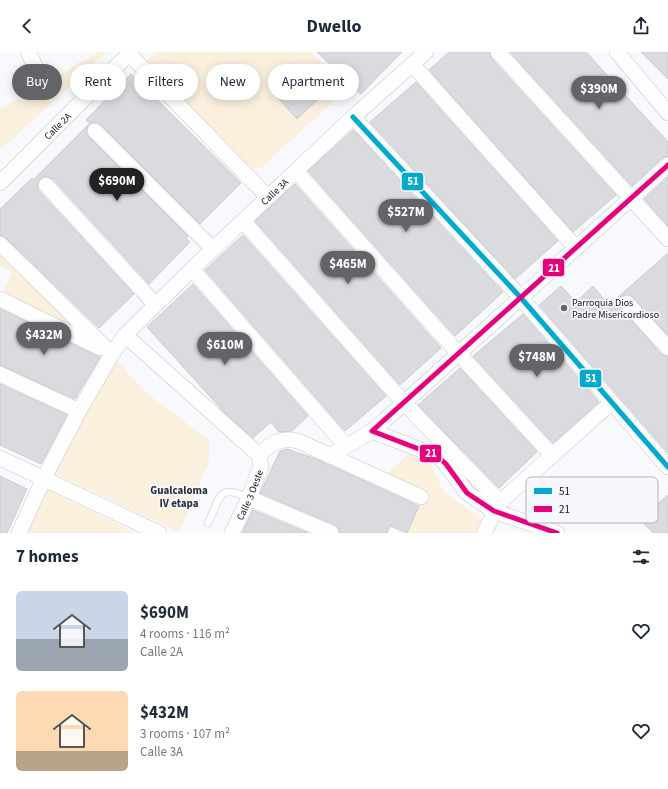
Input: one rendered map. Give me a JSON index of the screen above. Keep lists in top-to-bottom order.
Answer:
{
  "streets": {
    "street": ["Calle 2A", "Calle 3A", "Calle 3 Oeste"]
  },
  "districts": ["Gualcaloma IV etapa"],
  "places": ["Parroquia Dios Padre Misericordioso"],
  "lines": ["transit line 51", "transit line 21"],
  "legend": ["51", "21"],
  "page": {
    "header": "Dwello",
    "chip": [
      "Buy",
      "Rent",
      "Filters",
      "New",
      "Apartment"
    ],
    "price": [
      "$390M",
      "$690M",
      "$527M",
      "$465M",
      "$432M",
      "$610M",
      "$748M"
    ],
    "heading": "7 homes",
    "list": [
      {
        "name": "$690M",
        "note": "4 rooms · 116 m² · Calle 2A"
      },
      {
        "name": "$432M",
        "note": "3 rooms · 107 m² · Calle 3A"
      }
    ]
  }
}
